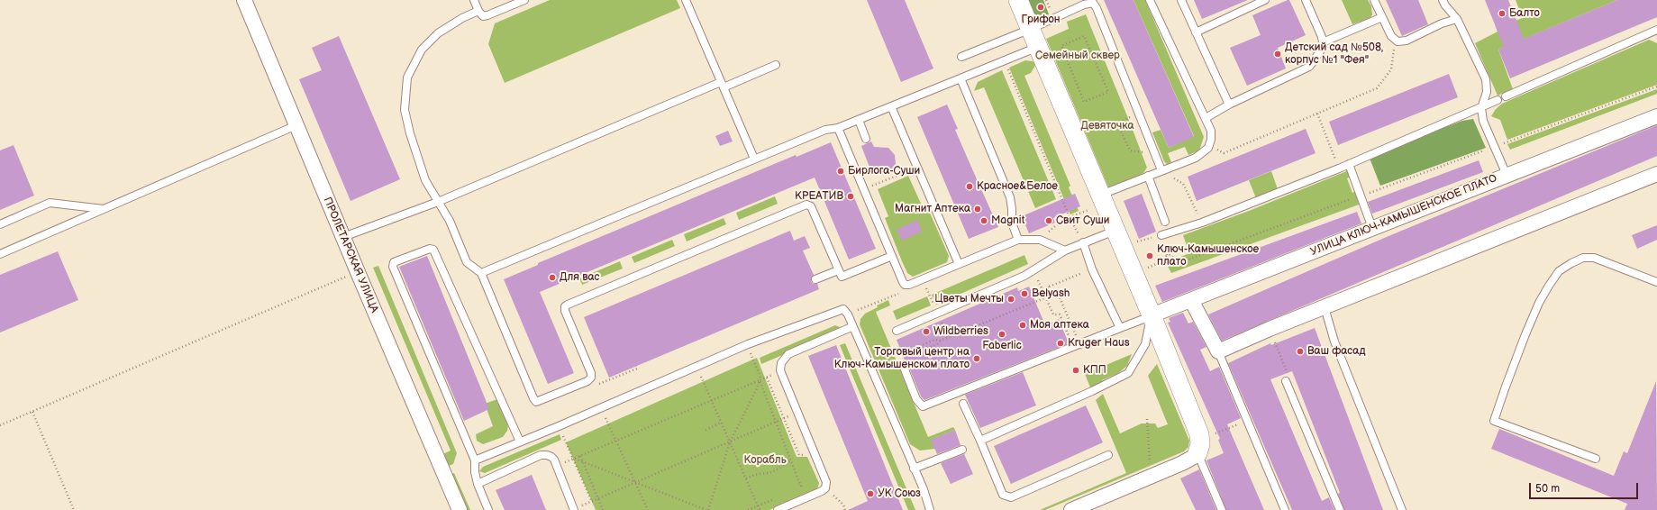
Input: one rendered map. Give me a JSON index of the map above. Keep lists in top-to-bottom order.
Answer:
{
  "streets": {
    "street": ["УЛИЦА КЛЮЧ-КАМЫШЕНСКОЕ ПЛАТО", "ПРОЛЕТАРСКАЯ УЛИЦА"]
  },
  "parks": ["Семейный сквер", "Девяточка", "Корабль"],
  "places": [
    "Грифон",
    "Балто",
    "Детский сад №508, корпус №1 \"Фея\"",
    "Бирлога-Суши",
    "Красное&Белое",
    "КРЕАТИВ",
    "Магнит Аптека",
    "Magnit",
    "Свит Суши",
    "Ключ-Камышенское плато",
    "Для вас",
    "Belyash",
    "Цветы Мечты",
    "Моя аптека",
    "Wildberries",
    "Faberlic",
    "Kruger Haus",
    "Ваш фасад",
    "Торговый центр на Ключ-Камышенском плато",
    "КПП",
    "УК Союз"
  ],
  "scale_bar": "50 m"
}
